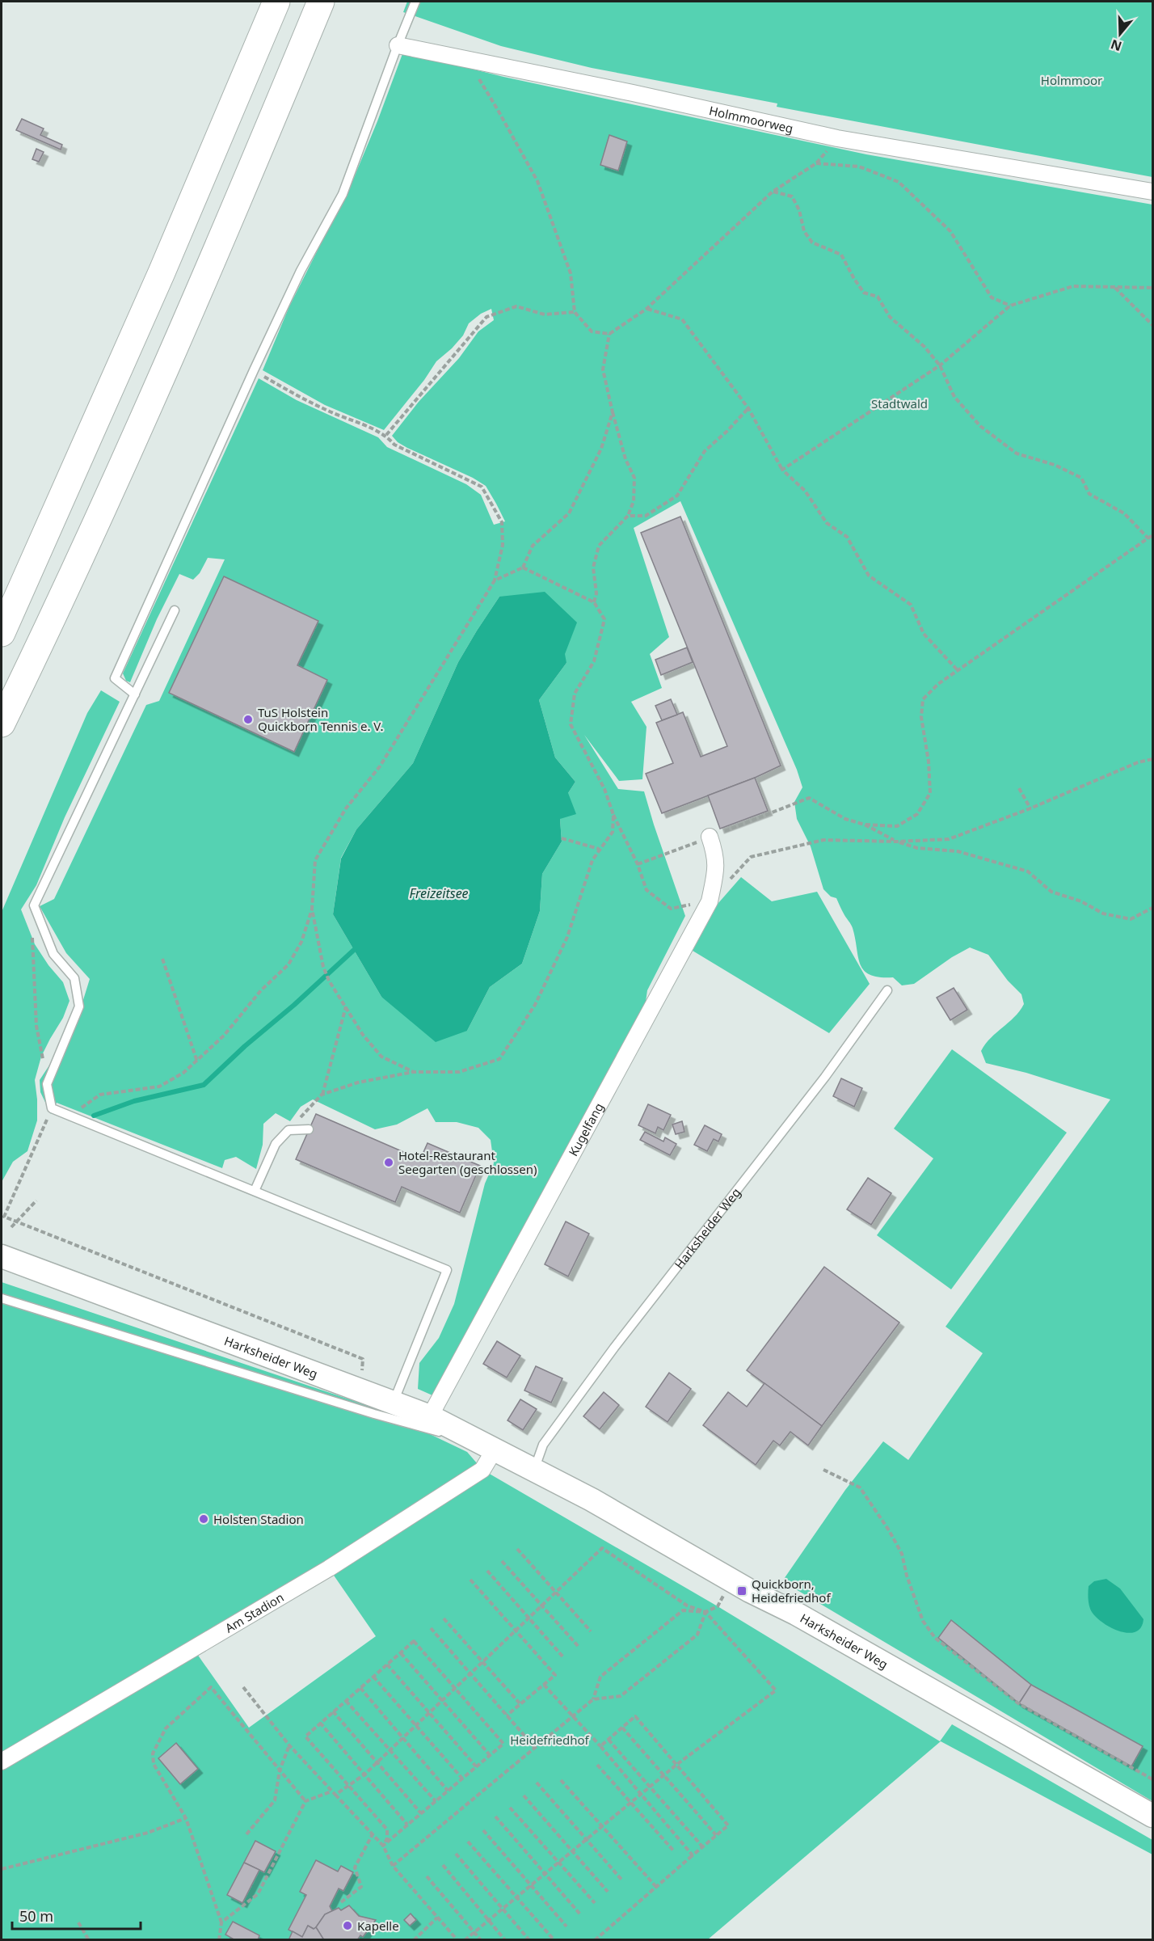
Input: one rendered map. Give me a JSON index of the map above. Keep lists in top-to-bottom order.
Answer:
{
  "streets": {
    "main road": ["Harksheider Weg"],
    "street": ["Holmmoorweg", "Kugelfang", "Am Stadion"]
  },
  "crossings": [
    ["Kugelfang", "Harksheider Weg"],
    ["Harksheider Weg", "Am Stadion"]
  ],
  "water": ["Freizeitsee"],
  "parks": ["Holmmoor", "Stadtwald", "Heidefriedhof"],
  "places": {
    "other": [
      "TuS Holstein Quickborn Tennis e. V.",
      "Hotel-Restaurant Seegarten (geschlossen)",
      "Holsten Stadion",
      "Kapelle"
    ],
    "transit": ["Quickborn, Heidefriedhof"]
  },
  "scale_bar": "50 m",
  "north": "bottom"
}
